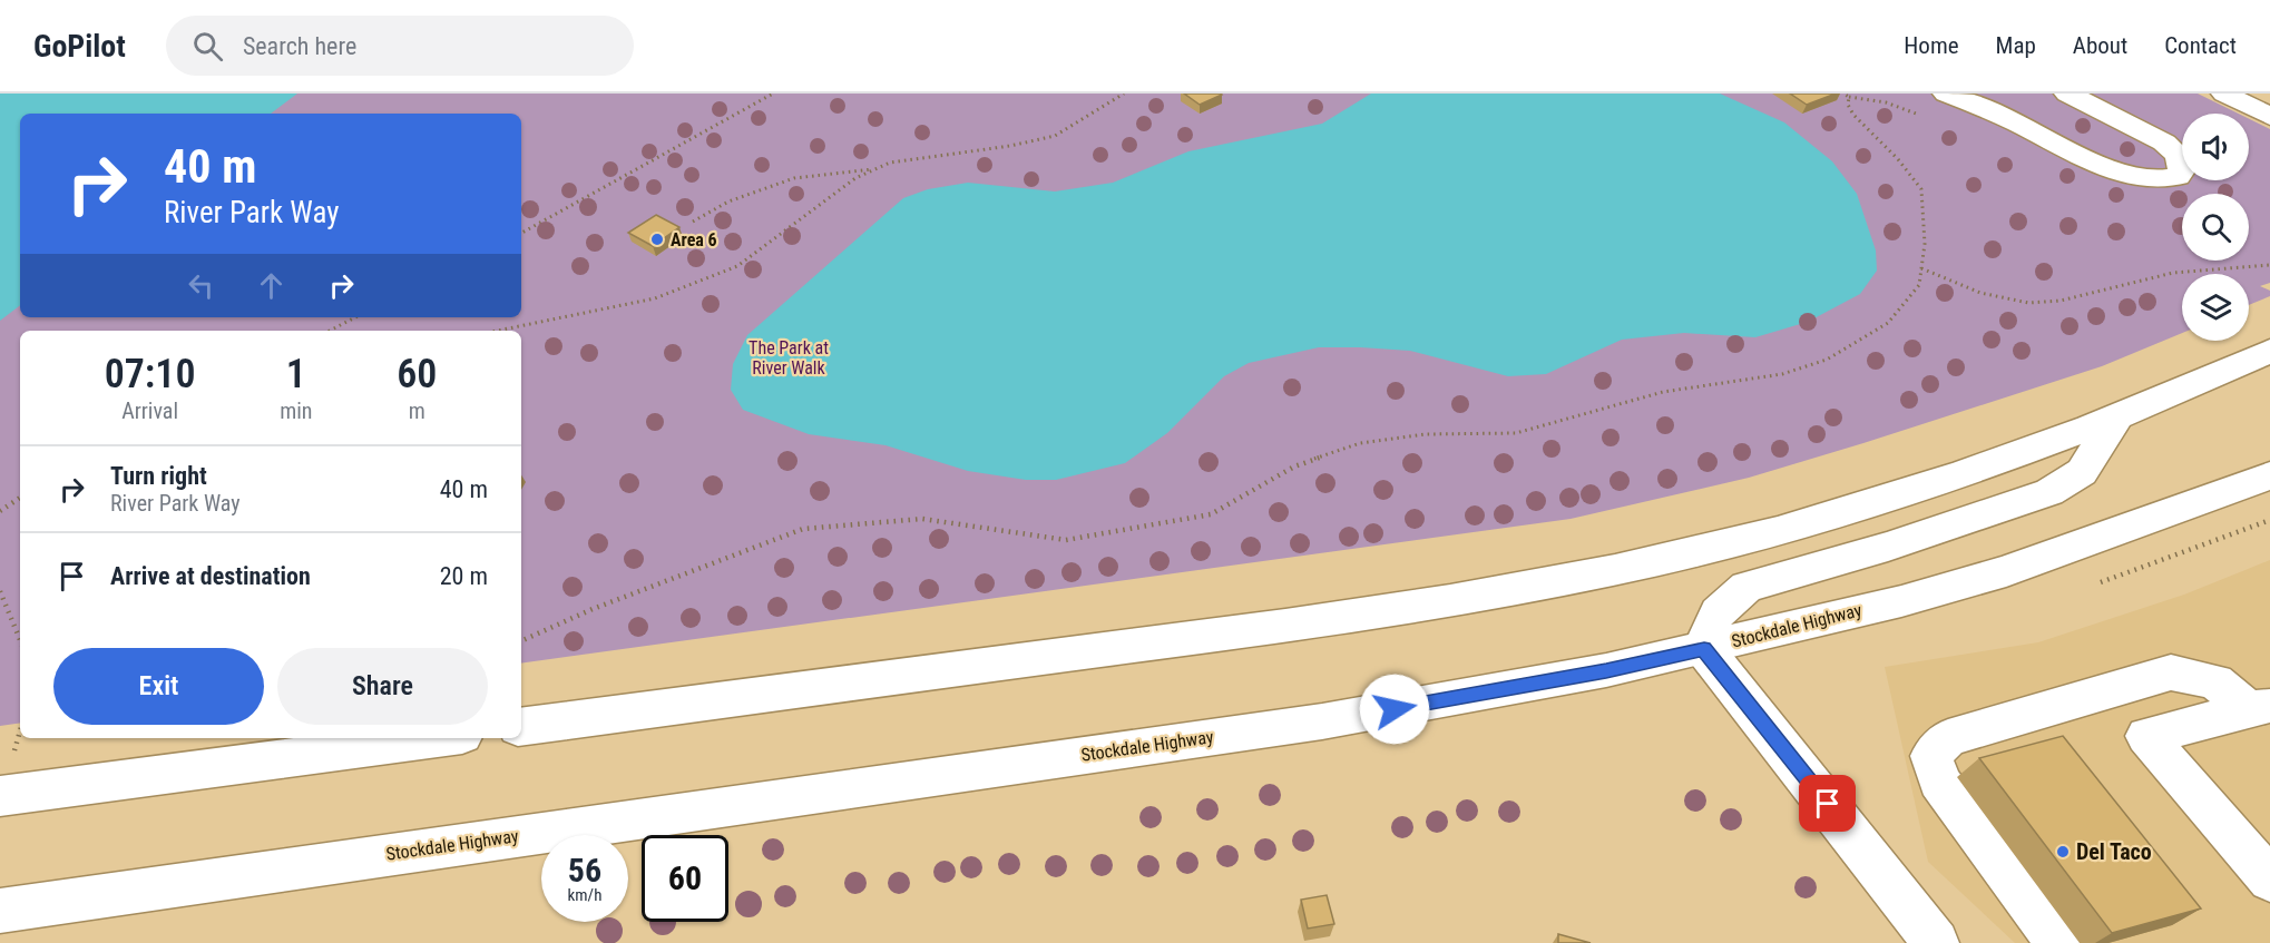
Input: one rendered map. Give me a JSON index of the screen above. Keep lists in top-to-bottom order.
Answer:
{
  "streets": {
    "main road": ["Stockdale Highway"]
  },
  "parks": ["The Park at River Walk"],
  "places": ["Area 6", "Del Taco"],
  "page": {
    "header": "GoPilot",
    "search": "Search here",
    "nav": [
      "Home",
      "Map",
      "About",
      "Contact"
    ],
    "turn": ["40 m", "River Park Way"],
    "eta": [
      "07:10",
      "Arrival",
      "1",
      "min",
      "60",
      "m"
    ],
    "list": [
      {
        "name": "Turn right",
        "note": "River Park Way",
        "value": "40 m"
      },
      {
        "name": "Arrive at destination",
        "value": "20 m"
      }
    ],
    "buttons": ["Exit", "Share"],
    "speed": "56 km/h",
    "limit": "60"
  }
}
